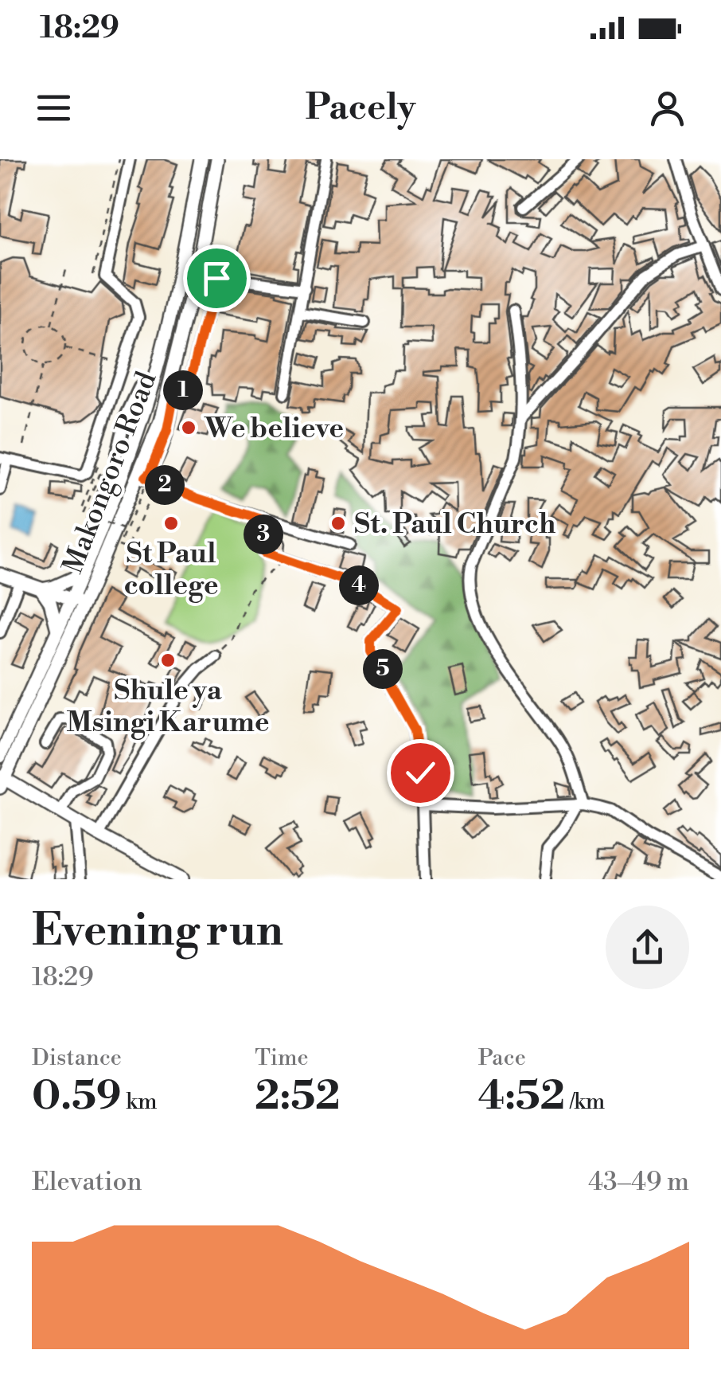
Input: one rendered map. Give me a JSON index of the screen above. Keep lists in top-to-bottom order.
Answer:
{
  "streets": {
    "main road": ["Makongoro Road"]
  },
  "places": [
    "We believe",
    "St Paul college",
    "St. Paul Church",
    "Shule ya Msingi Karume"
  ],
  "page": {
    "status": "18:29",
    "header": "Pacely",
    "pins": [
      "1",
      "2",
      "3",
      "4",
      "5"
    ],
    "heading": ["Evening run", "18:29"],
    "stats": [
      ["Distance", "0.59 km"],
      ["Time", "2:52"],
      ["Pace", "4:52 /km"]
    ],
    "chart": ["Elevation", "43–49 m"]
  }
}
